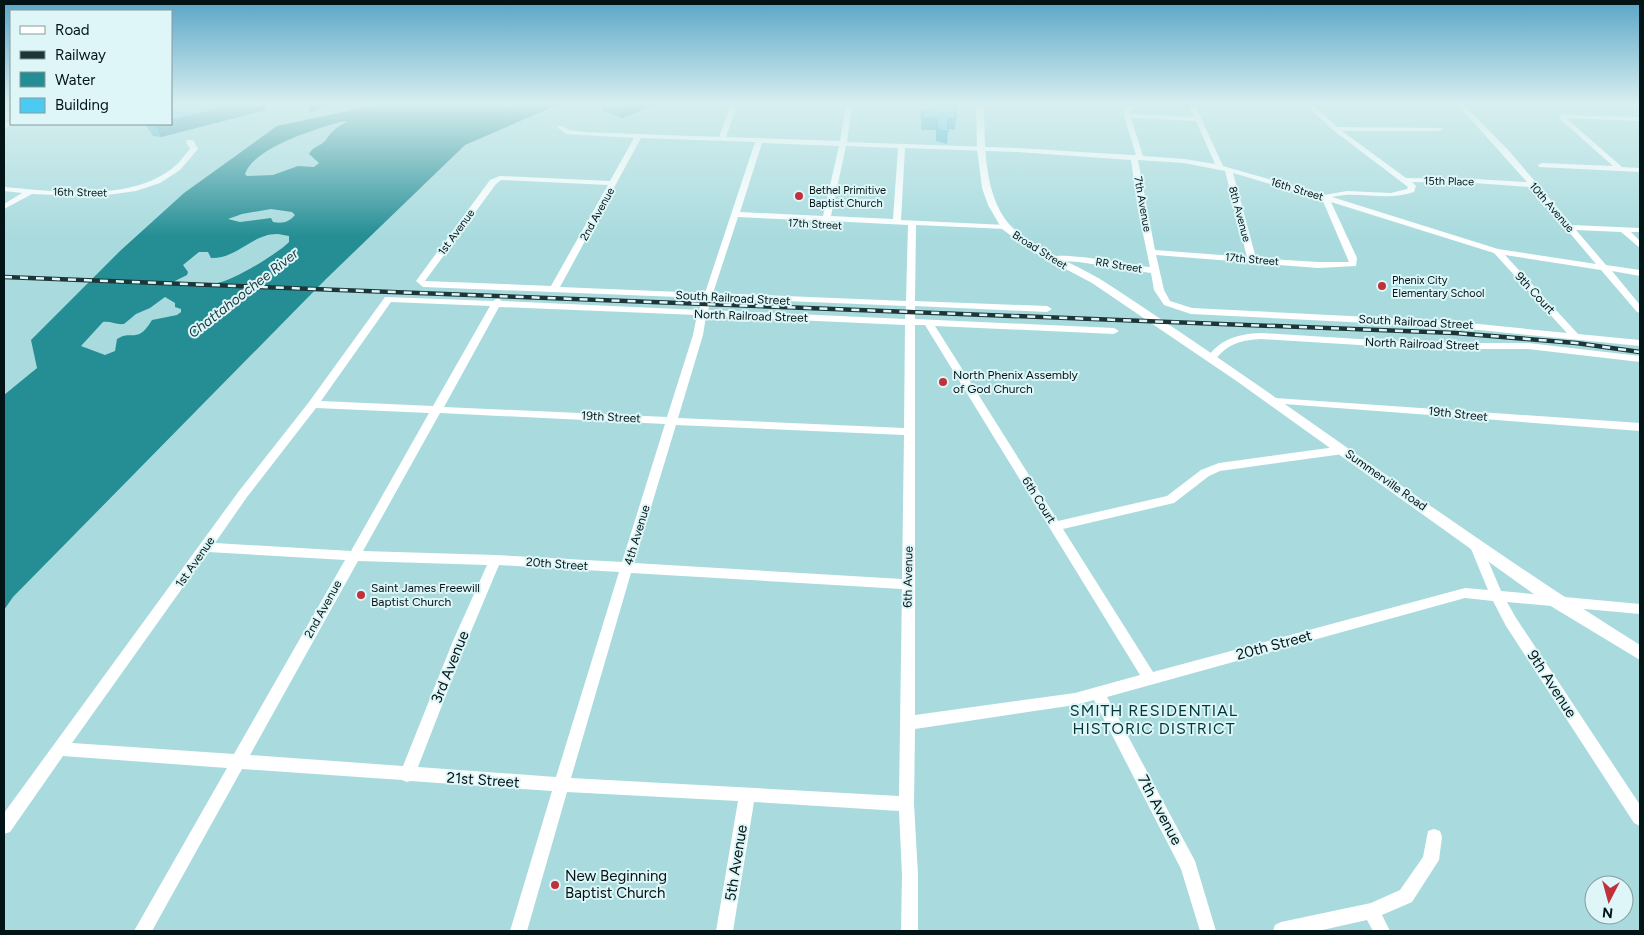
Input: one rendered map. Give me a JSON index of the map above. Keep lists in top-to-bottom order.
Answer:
{
  "streets": {
    "main road": ["Broad Street", "Summerville Road"],
    "street": [
      "15th Place",
      "16th Street",
      "7th Avenue",
      "10th Avenue",
      "2nd Avenue",
      "8th Avenue",
      "17th Street",
      "1st Avenue",
      "RR Street",
      "9th Court",
      "South Railroad Street",
      "North Railroad Street",
      "19th Street",
      "6th Court",
      "4th Avenue",
      "20th Street",
      "6th Avenue",
      "3rd Avenue",
      "9th Avenue",
      "21st Street",
      "5th Avenue"
    ]
  },
  "crossings": [
    ["15th Place", "16th Street"],
    ["15th Place", "10th Avenue"],
    ["15th Place", "17th Street"],
    ["16th Street", "7th Avenue"],
    ["16th Street", "10th Avenue"],
    ["16th Street", "8th Avenue"],
    ["16th Street", "17th Street"],
    ["16th Street", "Broad Street"],
    ["16th Street", "9th Court"],
    ["7th Avenue", "17th Street"],
    ["7th Avenue", "20th Street"],
    ["2nd Avenue", "1st Avenue"],
    ["2nd Avenue", "South Railroad Street"],
    ["2nd Avenue", "North Railroad Street"],
    ["2nd Avenue", "19th Street"],
    ["2nd Avenue", "20th Street"],
    ["2nd Avenue", "21st Street"],
    ["8th Avenue", "17th Street"],
    ["17th Street", "Broad Street"],
    ["17th Street", "4th Avenue"],
    ["17th Street", "6th Avenue"],
    ["1st Avenue", "South Railroad Street"],
    ["1st Avenue", "North Railroad Street"],
    ["1st Avenue", "19th Street"],
    ["1st Avenue", "20th Street"],
    ["1st Avenue", "21st Street"],
    ["Broad Street", "RR Street"],
    ["Broad Street", "Summerville Road"],
    ["RR Street", "South Railroad Street"],
    ["9th Court", "South Railroad Street"],
    ["South Railroad Street", "4th Avenue"],
    ["South Railroad Street", "6th Avenue"],
    ["North Railroad Street", "Summerville Road"],
    ["North Railroad Street", "6th Court"],
    ["North Railroad Street", "4th Avenue"],
    ["North Railroad Street", "6th Avenue"],
    ["19th Street", "Summerville Road"],
    ["19th Street", "4th Avenue"],
    ["19th Street", "6th Avenue"],
    ["Summerville Road", "20th Street"],
    ["Summerville Road", "9th Avenue"],
    ["6th Court", "20th Street"],
    ["4th Avenue", "20th Street"],
    ["4th Avenue", "21st Street"],
    ["20th Street", "6th Avenue"],
    ["20th Street", "3rd Avenue"],
    ["20th Street", "9th Avenue"],
    ["6th Avenue", "21st Street"],
    ["3rd Avenue", "21st Street"],
    ["21st Street", "5th Avenue"]
  ],
  "districts": ["SMITH RESIDENTIAL HISTORIC DISTRICT"],
  "water": ["Chattahoochee River"],
  "places": [
    "Bethel Primitive Baptist Church",
    "Phenix City Elementary School",
    "North Phenix Assembly of God Church",
    "Saint James Freewill Baptist Church",
    "New Beginning Baptist Church"
  ],
  "legend": [
    "Road",
    "Railway",
    "Water",
    "Building"
  ],
  "north": "bottom"
}
